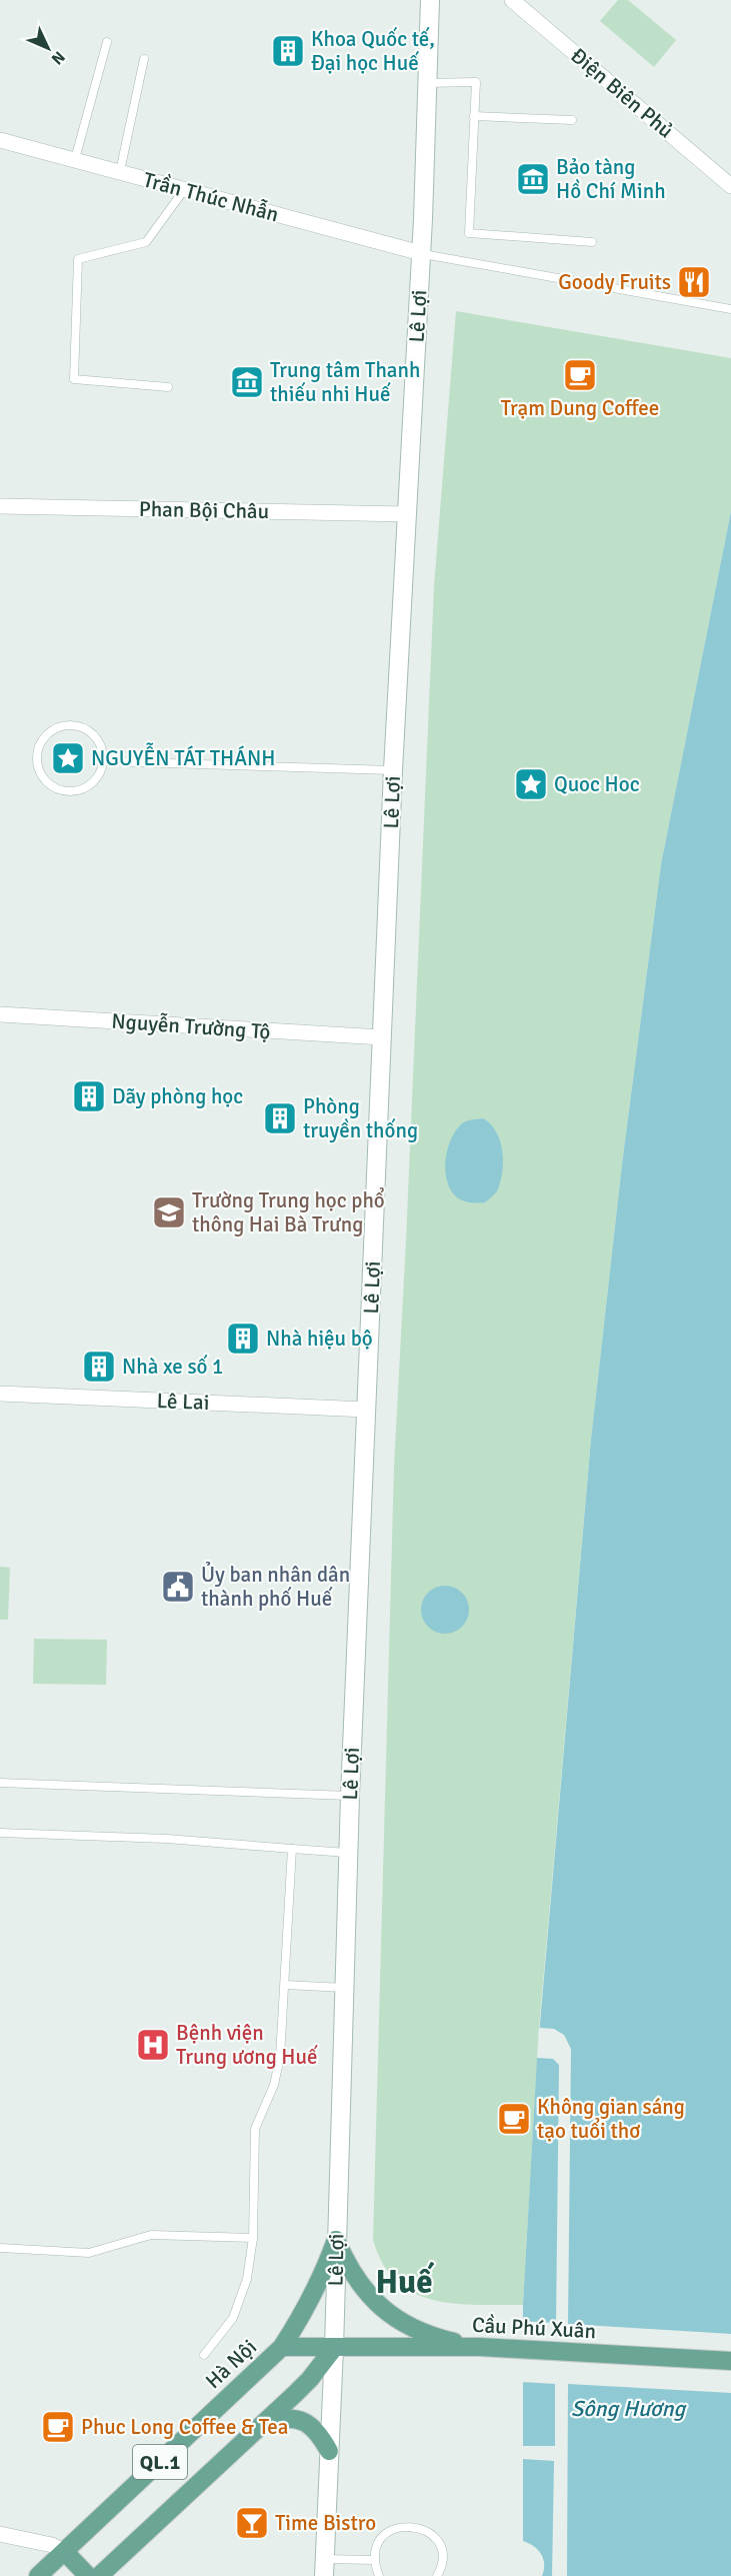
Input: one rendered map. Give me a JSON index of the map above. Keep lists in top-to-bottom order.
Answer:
{
  "streets": {
    "main road": [
      "Lê Lợi",
      "Cầu Phú Xuân",
      "Hà Nội",
      "QL.1"
    ],
    "street": [
      "Điện Biên Phủ",
      "Trần Thúc Nhẫn",
      "Phan Bội Châu",
      "Nguyễn Trường Tộ",
      "Lê Lai"
    ]
  },
  "crossings": [
    ["Trần Thúc Nhẫn", "Lê Lợi"],
    ["Lê Lợi", "Phan Bội Châu"],
    ["Lê Lợi", "Nguyễn Trường Tộ"],
    ["Lê Lợi", "Lê Lai"],
    ["Lê Lợi", "Cầu Phú Xuân"],
    ["Lê Lợi", "Hà Nội"],
    ["Lê Lợi", "QL.1"],
    ["Cầu Phú Xuân", "Hà Nội"],
    ["Cầu Phú Xuân", "QL.1"],
    ["Hà Nội", "QL.1"]
  ],
  "districts": ["Huế"],
  "water": ["Sông Hương"],
  "places": {
    "building": [
      "Khoa Quốc tế, Đại học Huế",
      "Dãy phòng học",
      "Phòng truyền thống",
      "Nhà hiệu bộ",
      "Nhà xe số 1"
    ],
    "museum": ["Bảo tàng Hồ Chí Minh", "Trung tâm Thanh thiếu nhi Huế"],
    "restaurant": ["Goody Fruits"],
    "cafe": ["Trạm Dung Coffee", "Không gian sáng tạo tuổi thơ", "Phuc Long Coffee & Tea"],
    "place": ["NGUYỄN TÁT THÁNH", "Quoc Hoc"],
    "school or university": ["Trường Trung học phổ thông Hai Bà Trưng"],
    "public building": ["Ủy ban nhân dân thành phố Huế"],
    "hospital": ["Bệnh viện Trung ương Huế"],
    "bar": ["Time Bistro"]
  },
  "north": "bottom right"
}
